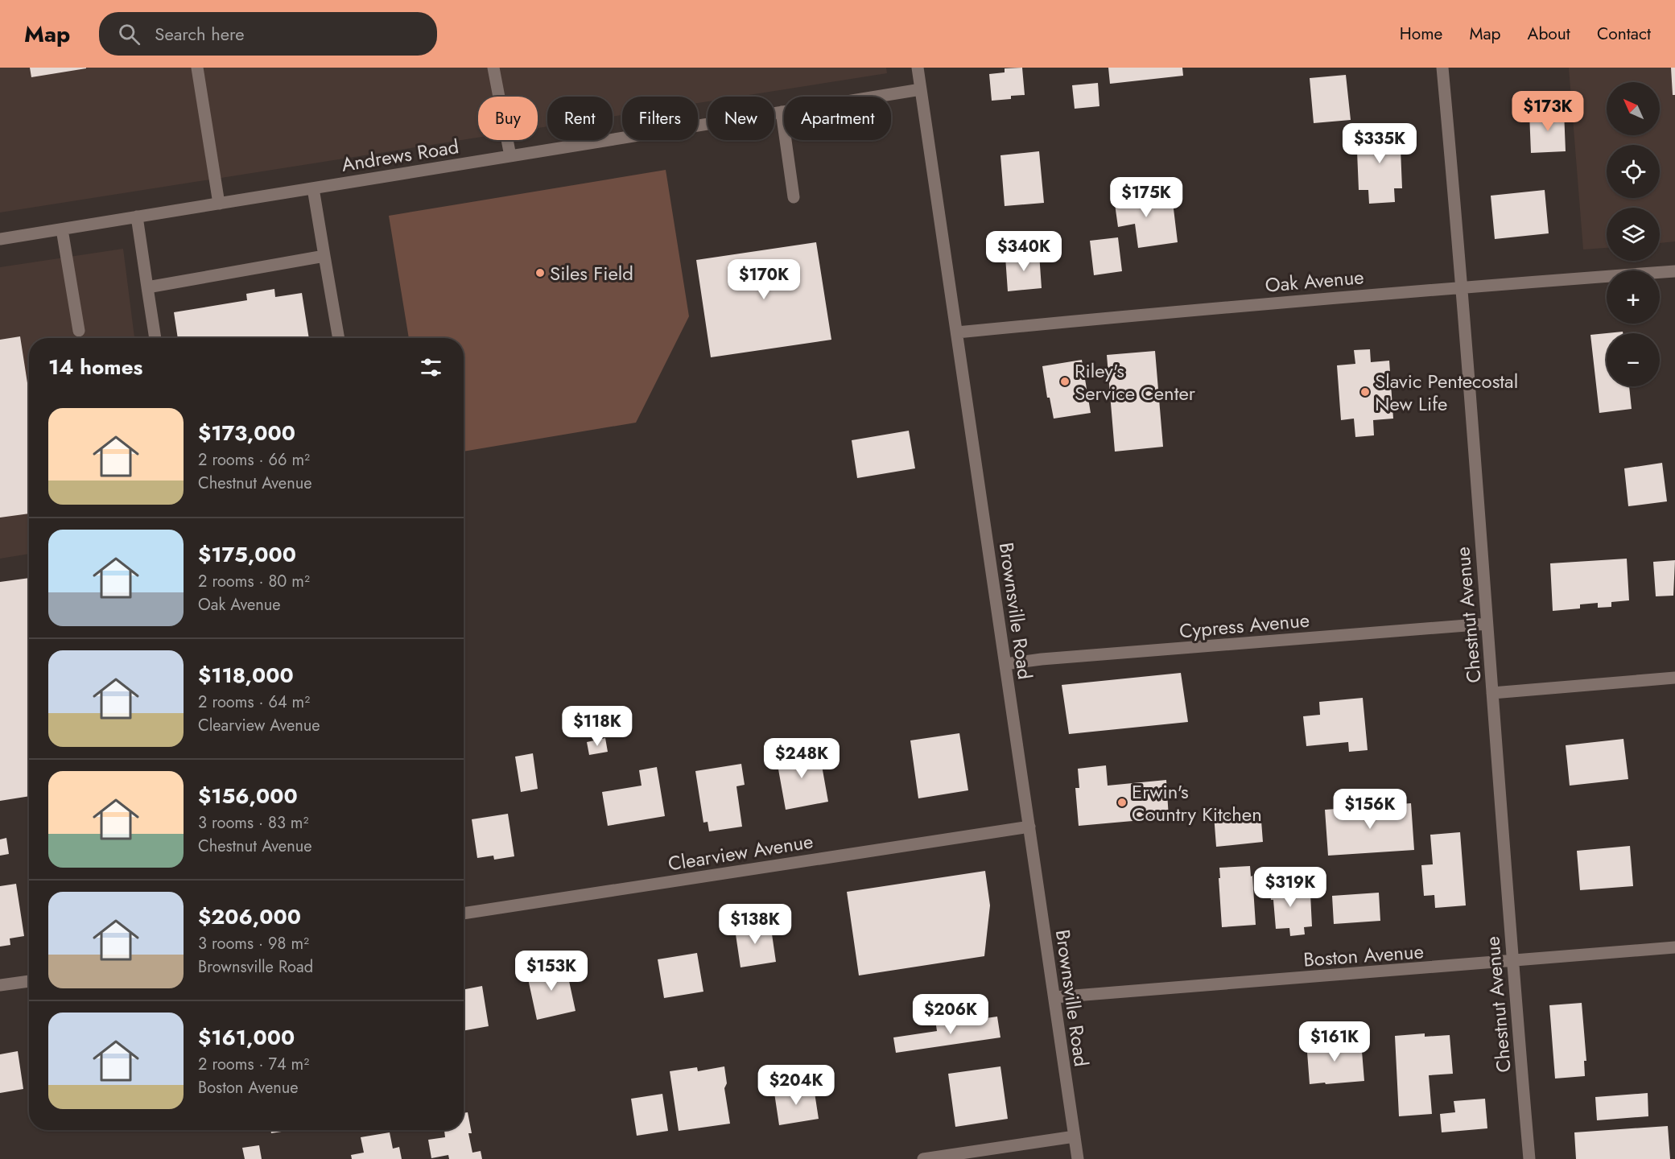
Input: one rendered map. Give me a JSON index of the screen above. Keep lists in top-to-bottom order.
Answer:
{
  "streets": {
    "street": [
      "Andrews Road",
      "Oak Avenue",
      "Brownsville Road",
      "Chestnut Avenue",
      "Cypress Avenue",
      "Clearview Avenue",
      "Boston Avenue"
    ]
  },
  "crossings": [
    ["Andrews Road", "Brownsville Road"],
    ["Oak Avenue", "Brownsville Road"],
    ["Oak Avenue", "Chestnut Avenue"],
    ["Brownsville Road", "Cypress Avenue"],
    ["Brownsville Road", "Clearview Avenue"],
    ["Brownsville Road", "Boston Avenue"],
    ["Chestnut Avenue", "Cypress Avenue"],
    ["Chestnut Avenue", "Boston Avenue"]
  ],
  "places": [
    "Siles Field",
    "Riley's Service Center",
    "Slavic Pentecostal New Life",
    "Erwin's Country Kitchen"
  ],
  "north": "top left",
  "page": {
    "header": "Map",
    "search": "Search here",
    "nav": [
      "Home",
      "Map",
      "About",
      "Contact"
    ],
    "map_buttons": ["+", "−"],
    "price": [
      "$173K",
      "$335K",
      "$175K",
      "$340K",
      "$170K",
      "$118K",
      "$248K",
      "$156K",
      "$319K",
      "$138K",
      "$153K",
      "$206K",
      "$161K",
      "$204K"
    ],
    "chip": [
      "Buy",
      "Rent",
      "Filters",
      "New",
      "Apartment"
    ],
    "heading": "14 homes",
    "list": [
      {
        "name": "$173,000",
        "note": "2 rooms · 66 m² · Chestnut Avenue"
      },
      {
        "name": "$175,000",
        "note": "2 rooms · 80 m² · Oak Avenue"
      },
      {
        "name": "$118,000",
        "note": "2 rooms · 64 m² · Clearview Avenue"
      },
      {
        "name": "$156,000",
        "note": "3 rooms · 83 m² · Chestnut Avenue"
      },
      {
        "name": "$206,000",
        "note": "3 rooms · 98 m² · Brownsville Road"
      },
      {
        "name": "$161,000",
        "note": "2 rooms · 74 m² · Boston Avenue"
      }
    ]
  }
}
